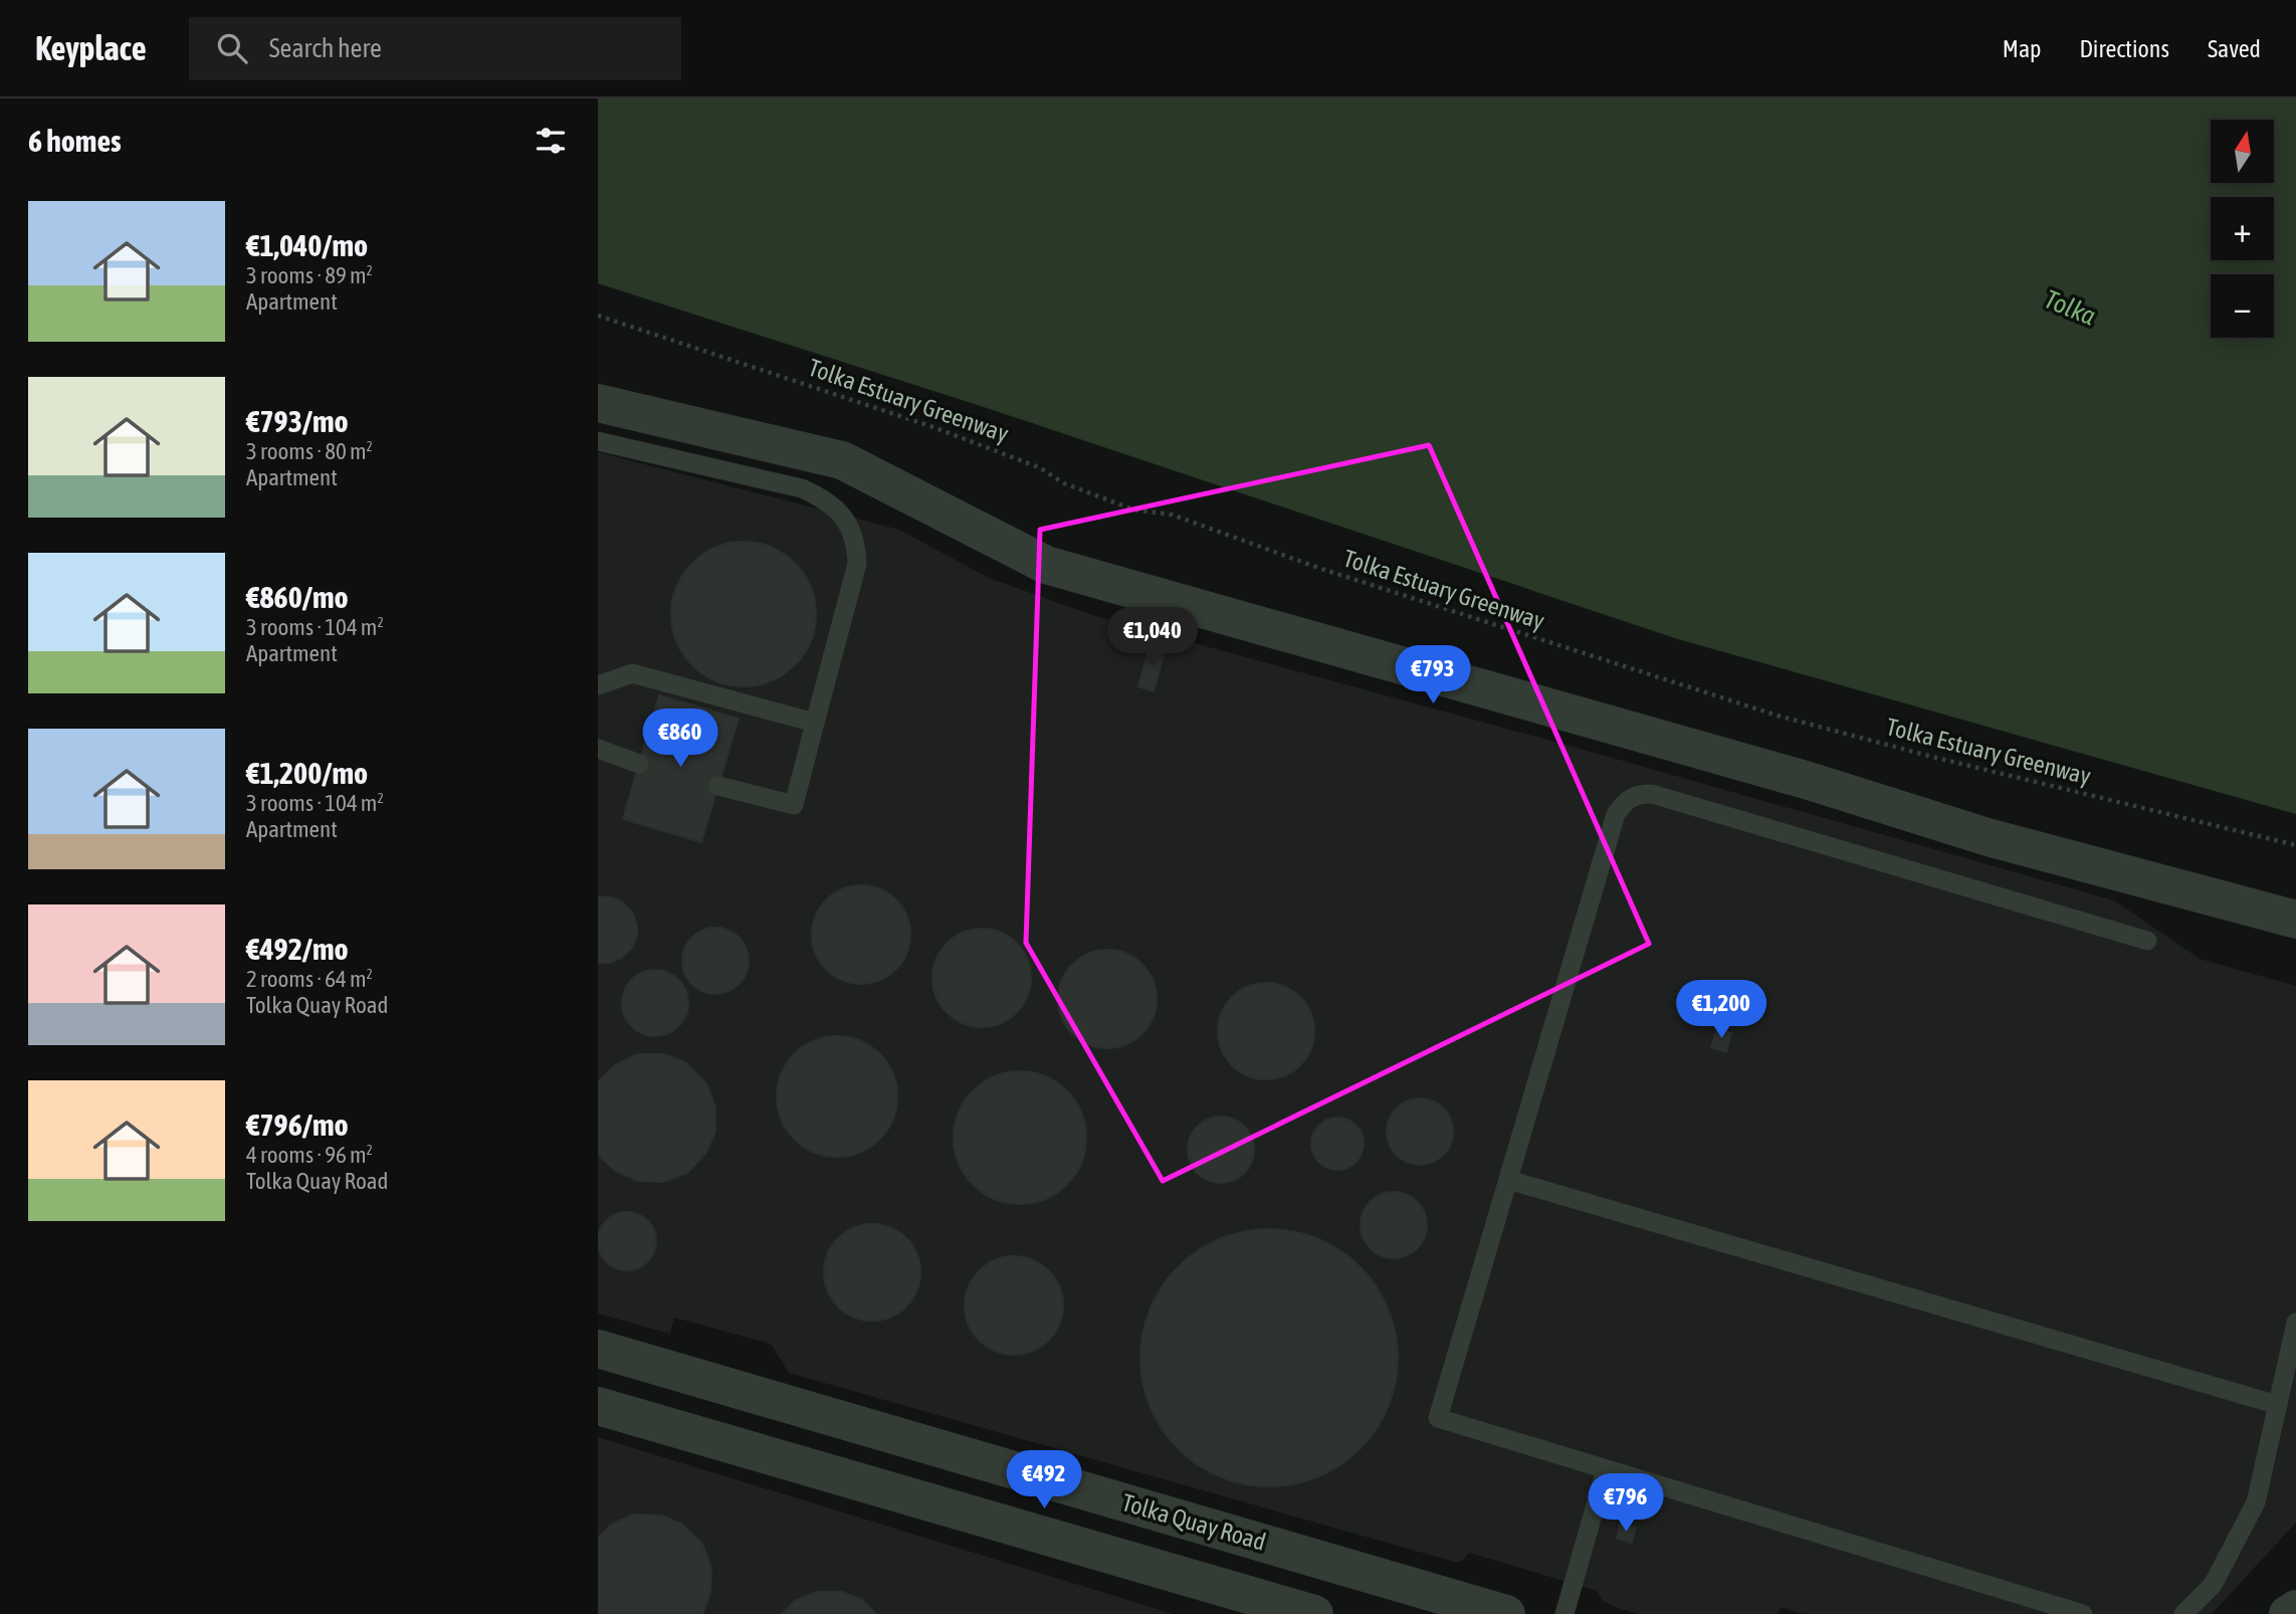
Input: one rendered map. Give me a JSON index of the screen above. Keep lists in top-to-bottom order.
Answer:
{
  "streets": {
    "street": ["Tolka Quay Road"],
    "path": ["Tolka Estuary Greenway"]
  },
  "water": ["Tolka"],
  "north": "top",
  "page": {
    "header": "Keyplace",
    "search": "Search here",
    "nav": ["Map", "Directions", "Saved"],
    "heading": "6 homes",
    "map_buttons": ["+", "−"],
    "list": [
      {
        "name": "€1,040/mo",
        "note": "3 rooms · 89 m² · Apartment"
      },
      {
        "name": "€793/mo",
        "note": "3 rooms · 80 m² · Apartment"
      },
      {
        "name": "€860/mo",
        "note": "3 rooms · 104 m² · Apartment"
      },
      {
        "name": "€1,200/mo",
        "note": "3 rooms · 104 m² · Apartment"
      },
      {
        "name": "€492/mo",
        "note": "2 rooms · 64 m² · Tolka Quay Road"
      },
      {
        "name": "€796/mo",
        "note": "4 rooms · 96 m² · Tolka Quay Road"
      }
    ],
    "price": [
      "€1,040",
      "€793",
      "€860",
      "€1,200",
      "€492",
      "€796"
    ]
  }
}
